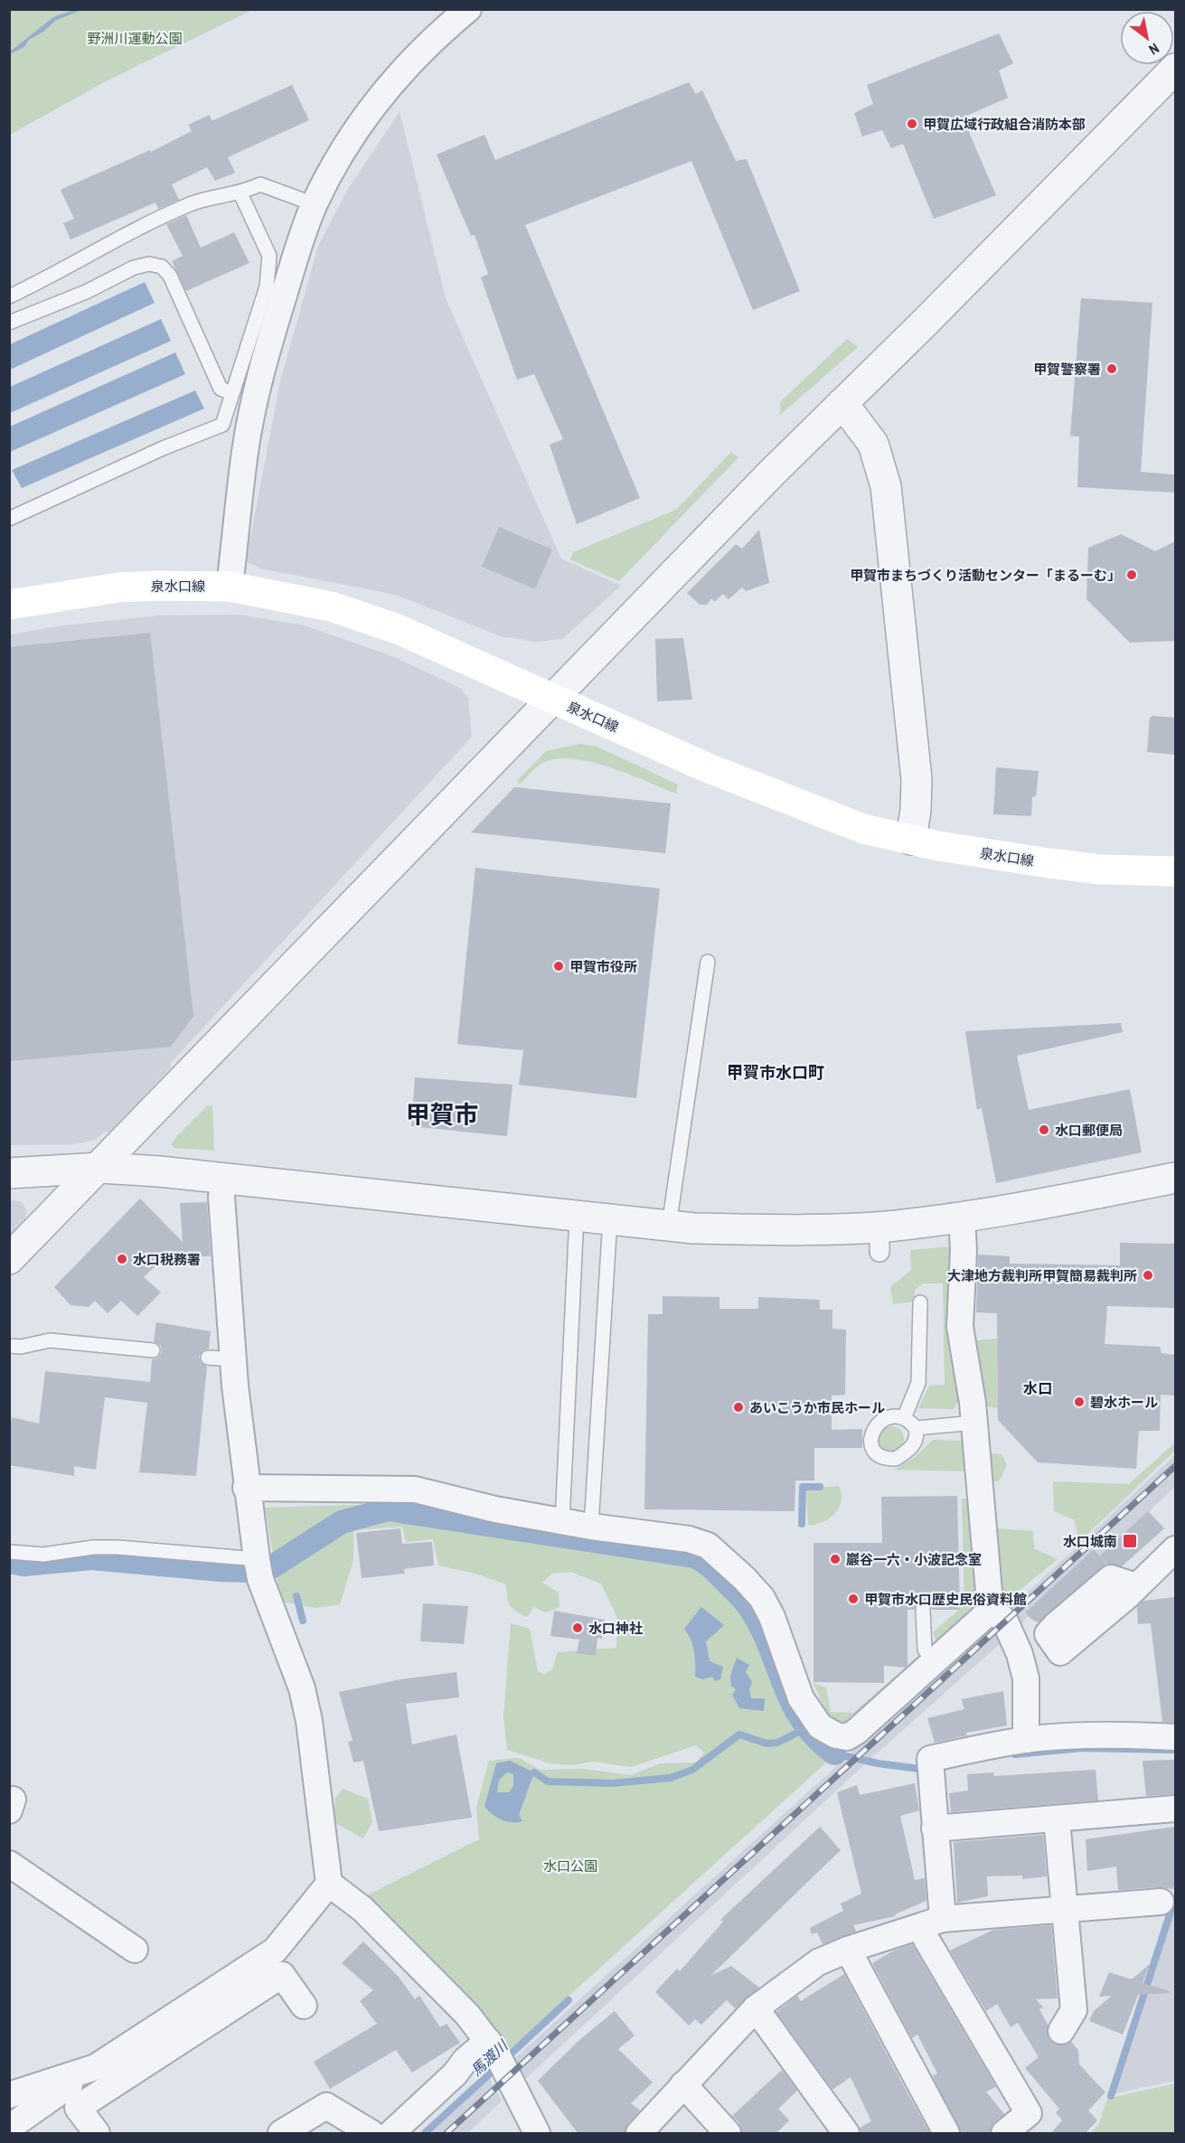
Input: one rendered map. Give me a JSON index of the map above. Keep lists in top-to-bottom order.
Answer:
{
  "streets": {
    "main road": ["泉水口線"]
  },
  "districts": ["甲賀市水口町", "甲賀市", "水口"],
  "water": ["馬渡川"],
  "parks": ["野洲川運動公園", "水口公園"],
  "places": {
    "other": [
      "甲賀広域行政組合消防本部",
      "甲賀警察署",
      "甲賀市まちづくり活動センター「まるーむ」",
      "甲賀市役所",
      "水口郵便局",
      "水口税務署",
      "大津地方裁判所甲賀簡易裁判所",
      "碧水ホール",
      "あいこうか市民ホール",
      "巖谷一六・小波記念室",
      "甲賀市水口歴史民俗資料館",
      "水口神社"
    ],
    "transit": ["水口城南"]
  },
  "north": "bottom right"
}
